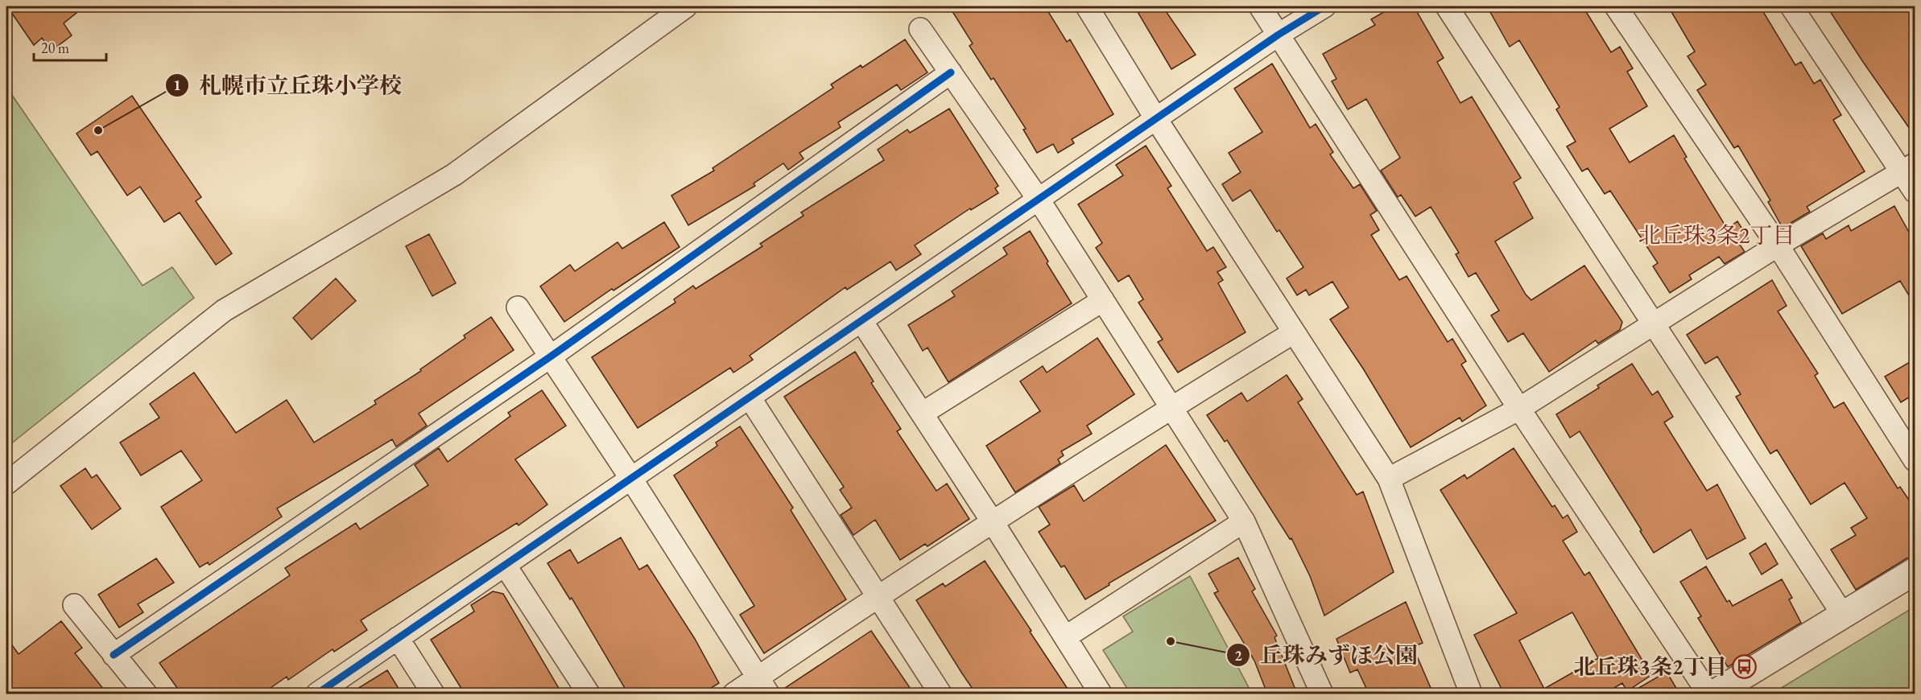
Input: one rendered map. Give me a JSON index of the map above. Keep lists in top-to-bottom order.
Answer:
{
  "districts": ["北丘珠3条2丁目"],
  "places": {
    "other": ["札幌市立丘珠小学校", "丘珠みずほ公園"],
    "bus stop": ["北丘珠3条2丁目"]
  },
  "scale_bar": "20 m"
}
